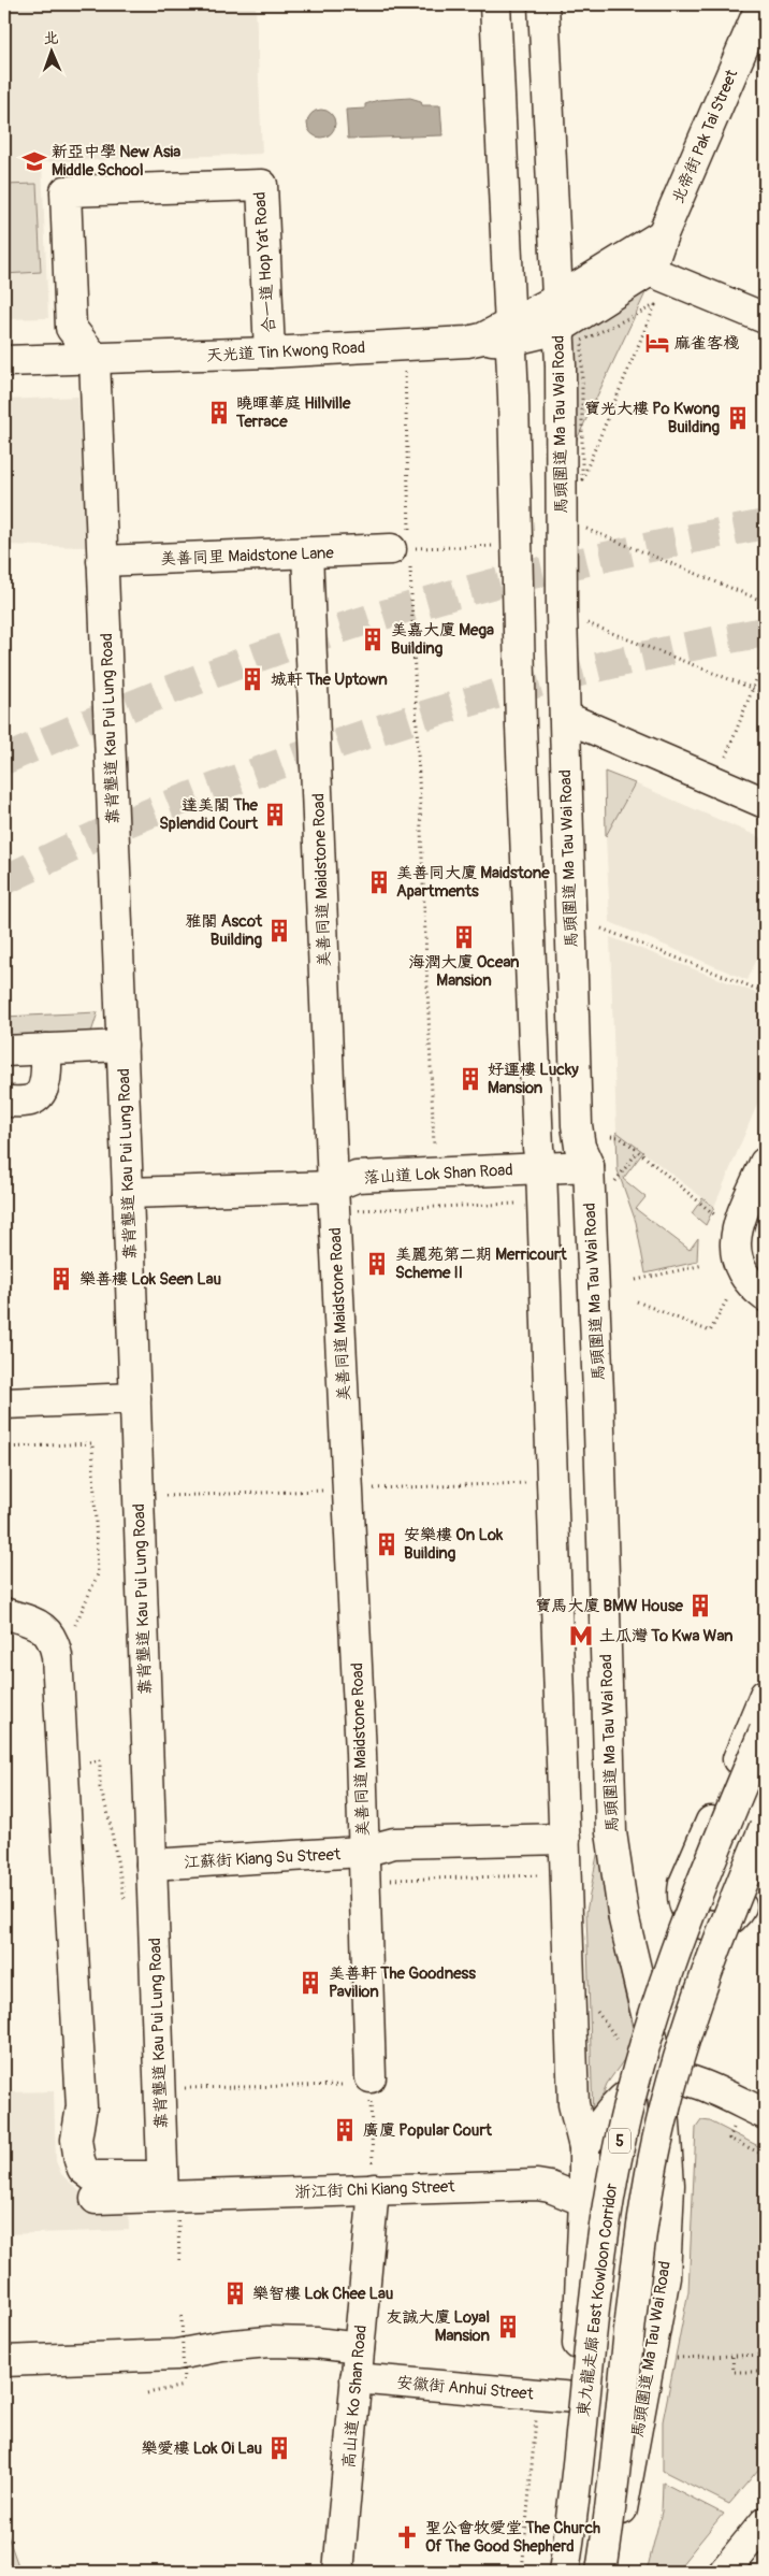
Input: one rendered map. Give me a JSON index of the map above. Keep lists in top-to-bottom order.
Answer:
{
  "streets": {
    "main road": [
      "北帝街 Pak Tai Street",
      "合一道 Hop Yat Road",
      "天光道 Tin Kwong Road",
      "馬頭圍道 Ma Tau Wai Road",
      "美善同里 Maidstone Lane",
      "靠背壟道 Kau Pui Lung Road",
      "美善同道 Maidstone Road",
      "落山道 Lok Shan Road",
      "江蘇街 Kiang Su Street",
      "5",
      "浙江街 Chi Kiang Street",
      "東九龍走廊 East Kowloon Corridor",
      "安徽街 Anhui Street",
      "高山道 Ko Shan Road"
    ]
  },
  "crossings": [
    ["北帝街 Pak Tai Street", "天光道 Tin Kwong Road"],
    ["合一道 Hop Yat Road", "天光道 Tin Kwong Road"],
    ["合一道 Hop Yat Road", "靠背壟道 Kau Pui Lung Road"],
    ["天光道 Tin Kwong Road", "馬頭圍道 Ma Tau Wai Road"],
    ["天光道 Tin Kwong Road", "靠背壟道 Kau Pui Lung Road"],
    ["馬頭圍道 Ma Tau Wai Road", "落山道 Lok Shan Road"],
    ["美善同里 Maidstone Lane", "靠背壟道 Kau Pui Lung Road"],
    ["美善同里 Maidstone Lane", "美善同道 Maidstone Road"],
    ["靠背壟道 Kau Pui Lung Road", "落山道 Lok Shan Road"],
    ["靠背壟道 Kau Pui Lung Road", "江蘇街 Kiang Su Street"],
    ["靠背壟道 Kau Pui Lung Road", "浙江街 Chi Kiang Street"],
    ["美善同道 Maidstone Road", "落山道 Lok Shan Road"],
    ["美善同道 Maidstone Road", "江蘇街 Kiang Su Street"],
    ["浙江街 Chi Kiang Street", "高山道 Ko Shan Road"],
    ["安徽街 Anhui Street", "高山道 Ko Shan Road"]
  ],
  "places": {
    "school or university": ["新亞中學 New Asia Middle School"],
    "hotel": ["麻雀客棧"],
    "building": [
      "曉暉華庭 Hillville Terrace",
      "寶光大樓 Po Kwong Building",
      "美嘉大廈 Mega Building",
      "城軒 The Uptown",
      "達美閣 The Splendid Court",
      "美善同大廈 Maidstone Apartments",
      "雅閣 Ascot Building",
      "海潤大廈 Ocean Mansion",
      "好運樓 Lucky Mansion",
      "美麗苑第二期 Merricourt Scheme II",
      "樂善樓 Lok Seen Lau",
      "安樂樓 On Lok Building",
      "寶馬大廈 BMW House",
      "美善軒 The Goodness Pavilion",
      "廣廈 Popular Court",
      "樂智樓 Lok Chee Lau",
      "友誠大廈 Loyal Mansion",
      "樂愛樓 Lok Oi Lau"
    ],
    "metro station": ["土瓜灣 To Kwa Wan"],
    "church": ["聖公會牧愛堂 The Church Of The Good Shepherd"]
  },
  "north": "top"
}
